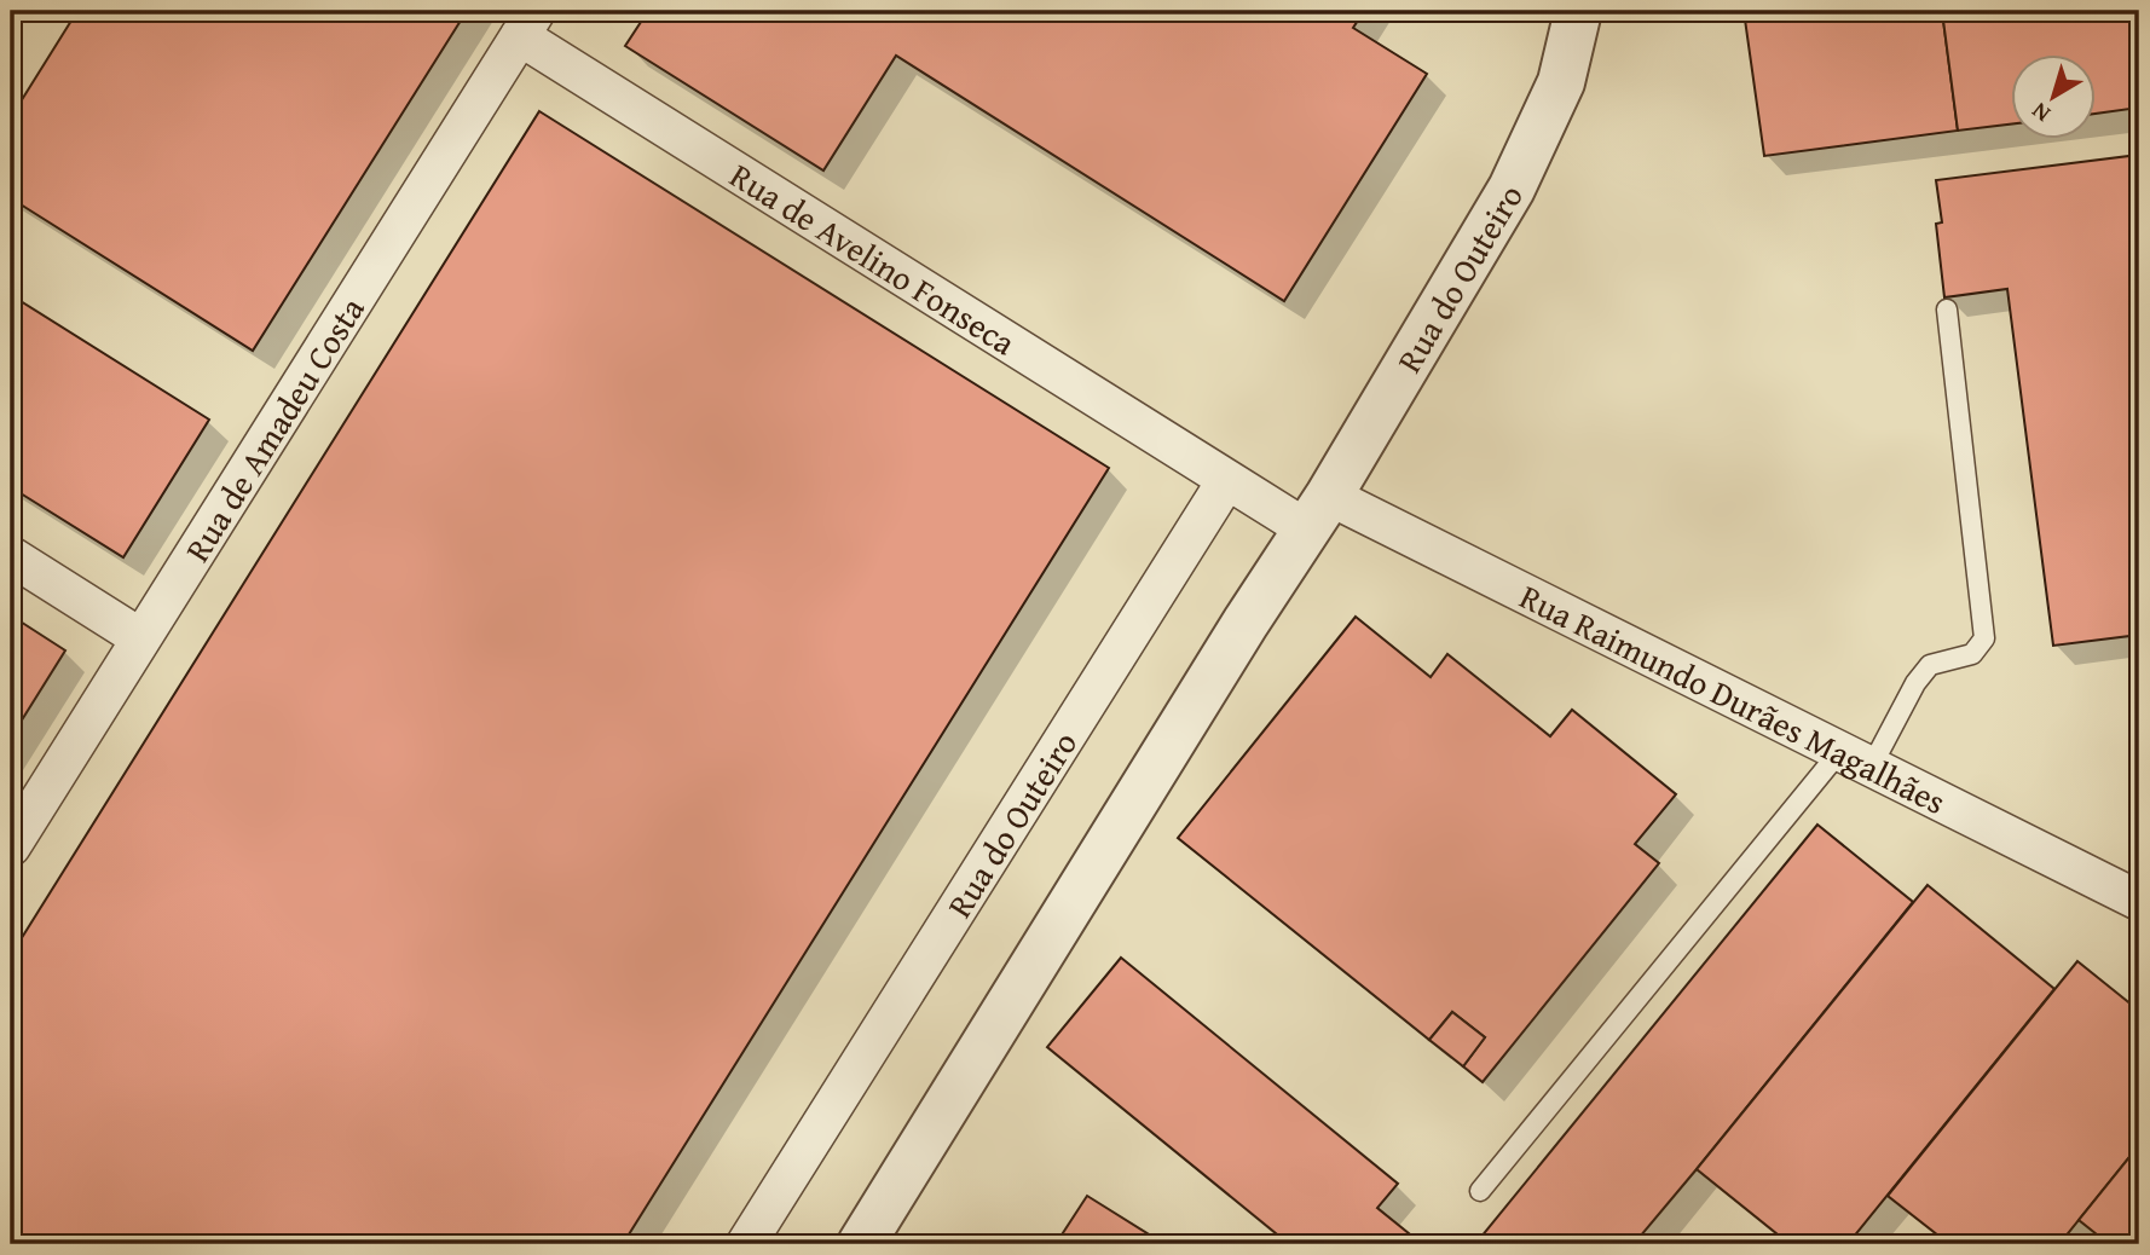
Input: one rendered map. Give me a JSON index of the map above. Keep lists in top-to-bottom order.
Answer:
{
  "streets": {
    "street": [
      "Rua de Avelino Fonseca",
      "Rua do Outeiro",
      "Rua de Amadeu Costa",
      "Rua Raimundo Durães Magalhães"
    ]
  },
  "crossings": [
    ["Rua de Avelino Fonseca", "Rua do Outeiro"],
    ["Rua de Avelino Fonseca", "Rua de Amadeu Costa"],
    ["Rua do Outeiro", "Rua Raimundo Durães Magalhães"]
  ],
  "north": "bottom left"
}
